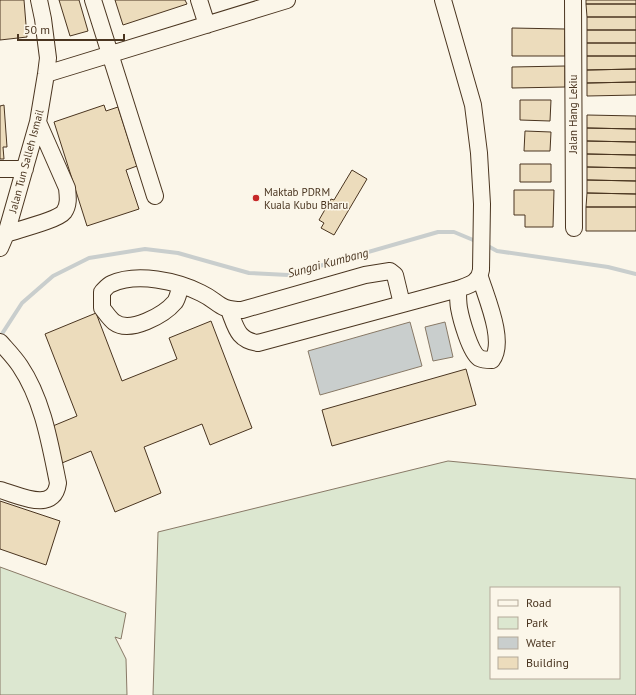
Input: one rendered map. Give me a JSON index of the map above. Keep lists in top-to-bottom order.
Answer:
{
  "streets": {
    "street": ["Jalan Hang Lekiu", "Jalan Tun Salleh Ismail"]
  },
  "water": ["Sungai Kumbang"],
  "places": ["Maktab PDRM Kuala Kubu Bharu"],
  "legend": [
    "Road",
    "Park",
    "Water",
    "Building"
  ],
  "scale_bar": "50 m"
}
